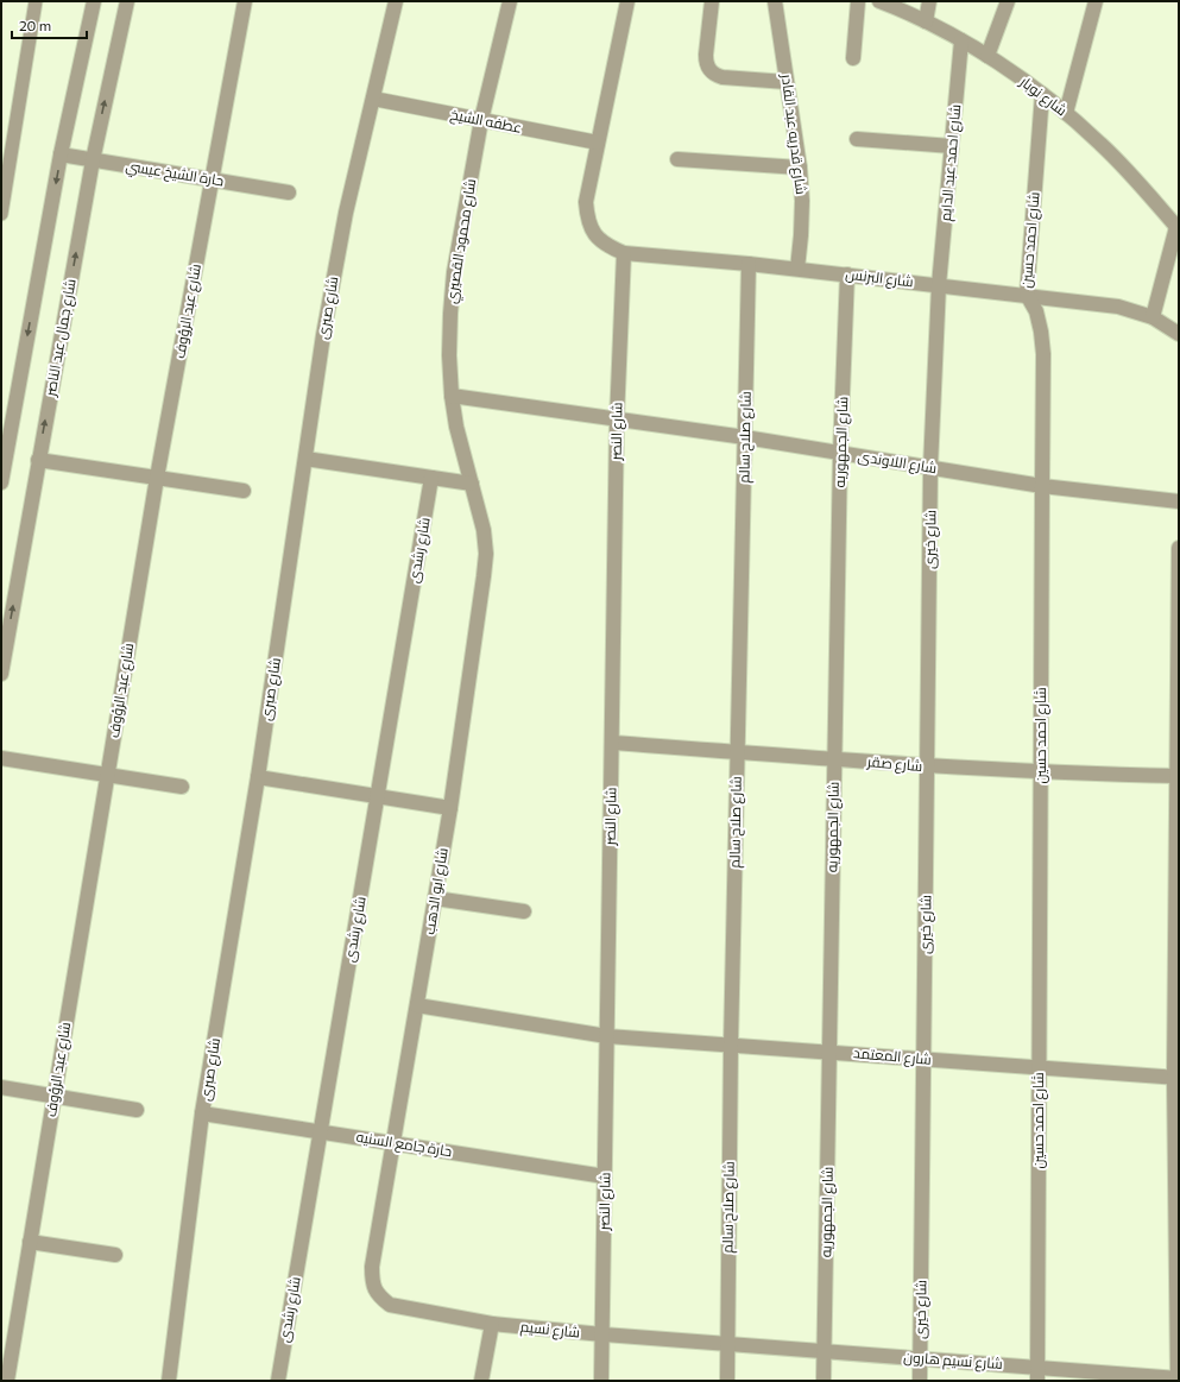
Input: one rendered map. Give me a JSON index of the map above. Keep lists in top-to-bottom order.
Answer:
{
  "streets": {
    "street": [
      "شارع نوبار",
      "عطفه الشيخ",
      "شارع قدريه عبد القادر",
      "شارع احمد عبد الدايم",
      "حارة الشيخ عيسي",
      "شارع احمد حسين",
      "شارع محمود القصيري",
      "شارع البرنس",
      "شارع صبرى",
      "شارع عبد الرؤوف",
      "شارع جمال عبد الناصر",
      "شارع النصر",
      "شارع صلاح سالم",
      "شارع الجمهوريه",
      "شارع اللاوندى",
      "شارع خيرى",
      "شارع رشدى",
      "شارع صقر",
      "شارع ابو الدهب",
      "شارع المعتمد",
      "حارة جامع السنيه",
      "شارع نسيم",
      "شارع نسيم هارون"
    ]
  },
  "crossings": [
    ["شارع نوبار", "شارع احمد عبد الدايم"],
    ["شارع نوبار", "شارع احمد حسين"],
    ["عطفه الشيخ", "شارع محمود القصيري"],
    ["عطفه الشيخ", "شارع البرنس"],
    ["عطفه الشيخ", "شارع صبرى"],
    ["شارع قدريه عبد القادر", "شارع البرنس"],
    ["شارع احمد عبد الدايم", "شارع البرنس"],
    ["شارع احمد عبد الدايم", "شارع اللاوندى"],
    ["شارع احمد عبد الدايم", "شارع خيرى"],
    ["حارة الشيخ عيسي", "شارع عبد الرؤوف"],
    ["حارة الشيخ عيسي", "شارع جمال عبد الناصر"],
    ["شارع احمد حسين", "شارع البرنس"],
    ["شارع احمد حسين", "شارع اللاوندى"],
    ["شارع احمد حسين", "شارع صقر"],
    ["شارع احمد حسين", "شارع المعتمد"],
    ["شارع احمد حسين", "شارع نسيم هارون"],
    ["شارع محمود القصيري", "شارع اللاوندى"],
    ["شارع محمود القصيري", "شارع ابو الدهب"],
    ["شارع البرنس", "شارع النصر"],
    ["شارع البرنس", "شارع صلاح سالم"],
    ["شارع البرنس", "شارع الجمهوريه"],
    ["شارع صبرى", "حارة جامع السنيه"],
    ["شارع النصر", "شارع اللاوندى"],
    ["شارع النصر", "شارع صقر"],
    ["شارع النصر", "شارع المعتمد"],
    ["شارع النصر", "حارة جامع السنيه"],
    ["شارع النصر", "شارع نسيم"],
    ["شارع صلاح سالم", "شارع اللاوندى"],
    ["شارع صلاح سالم", "شارع صقر"],
    ["شارع صلاح سالم", "شارع المعتمد"],
    ["شارع صلاح سالم", "شارع نسيم"],
    ["شارع صلاح سالم", "شارع نسيم هارون"],
    ["شارع الجمهوريه", "شارع اللاوندى"],
    ["شارع الجمهوريه", "شارع صقر"],
    ["شارع الجمهوريه", "شارع المعتمد"],
    ["شارع الجمهوريه", "شارع نسيم هارون"],
    ["شارع اللاوندى", "شارع خيرى"],
    ["شارع خيرى", "شارع صقر"],
    ["شارع خيرى", "شارع المعتمد"],
    ["شارع خيرى", "شارع نسيم هارون"],
    ["شارع رشدى", "حارة جامع السنيه"],
    ["شارع ابو الدهب", "شارع المعتمد"],
    ["شارع ابو الدهب", "حارة جامع السنيه"],
    ["شارع ابو الدهب", "شارع نسيم"],
    ["شارع نسيم", "شارع نسيم هارون"]
  ],
  "scale_bar": "20 m"
}
